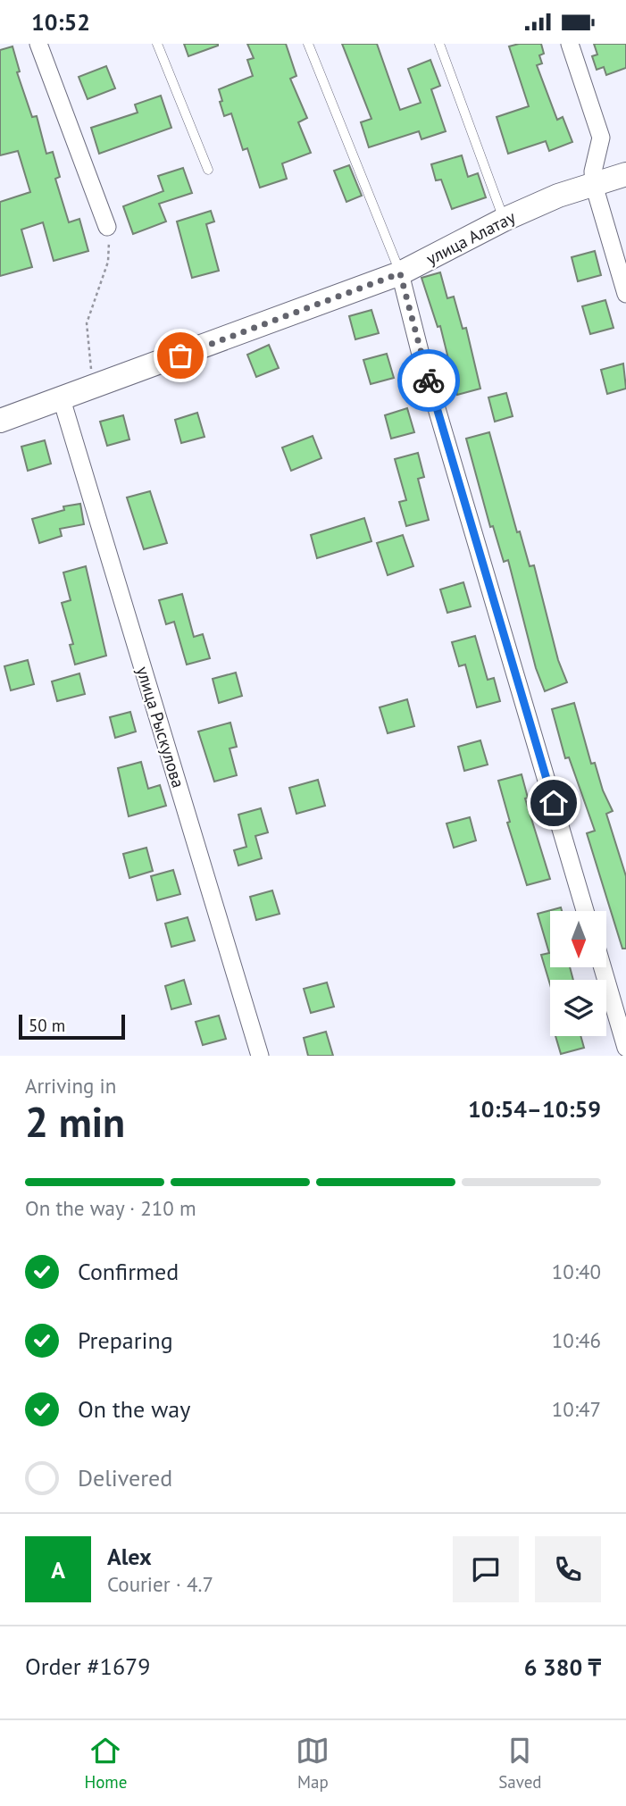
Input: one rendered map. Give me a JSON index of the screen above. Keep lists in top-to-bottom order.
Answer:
{
  "streets": {
    "street": ["улица Алатау", "улица Рыскулова"]
  },
  "crossings": [
    ["улица Алатау", "улица Рыскулова"]
  ],
  "scale_bar": "50 m",
  "north": "bottom",
  "page": {
    "status": "10:52",
    "scale": "50 m",
    "heading": ["2 min", "Arriving in", "10:54–10:59"],
    "panel": [
      "Alex",
      "Courier · 4.7",
      "Order #1679",
      "6 380 ₸"
    ],
    "bar": "On the way · 210 m",
    "list": [
      ["Confirmed", "10:40"],
      ["Preparing", "10:46"],
      ["On the way", "10:47"],
      "Delivered"
    ],
    "round": "A",
    "tabs": ["Home", "Map", "Saved"]
  }
}
